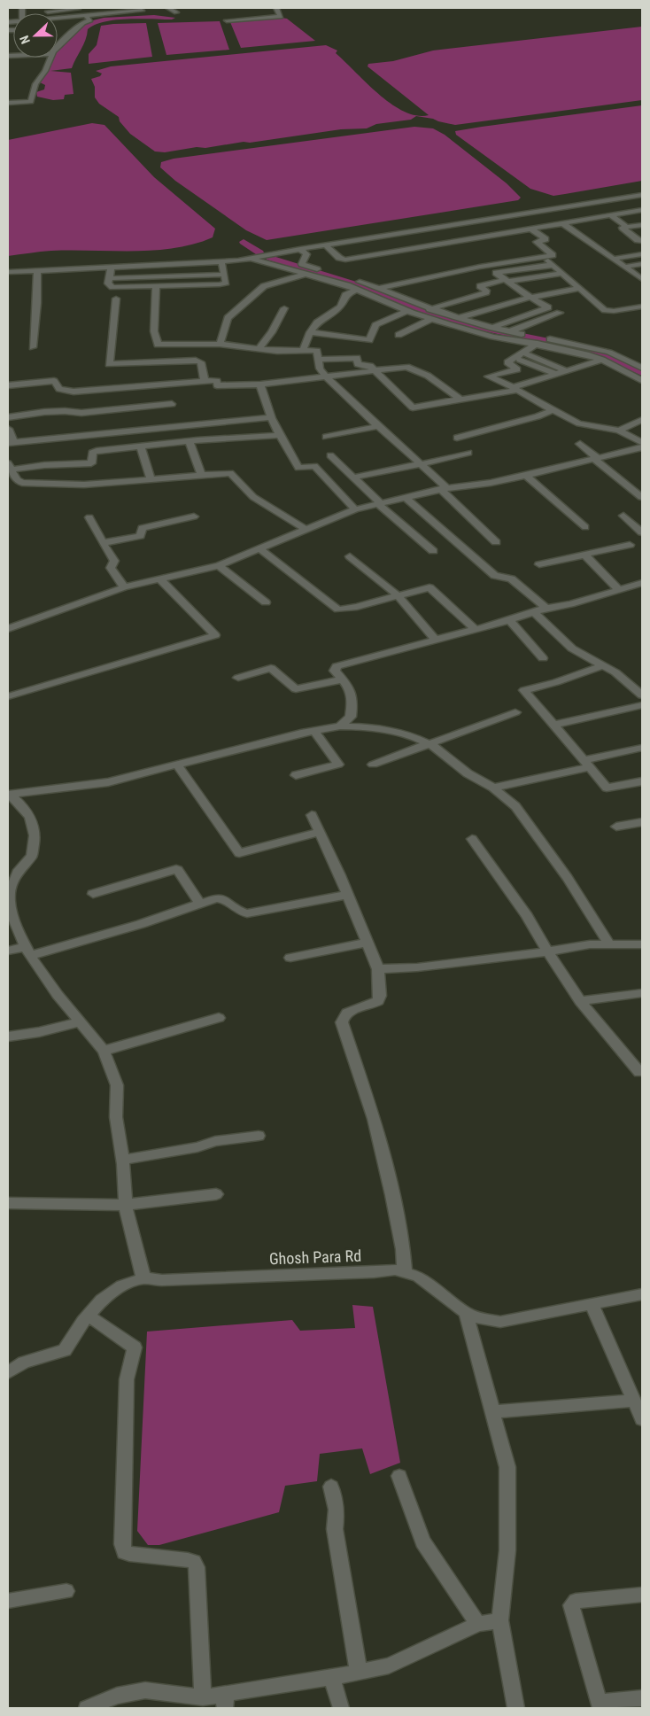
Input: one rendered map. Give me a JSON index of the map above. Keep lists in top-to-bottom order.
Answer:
{
  "streets": {
    "street": ["Ghosh Para Rd"]
  },
  "north": "left"
}
